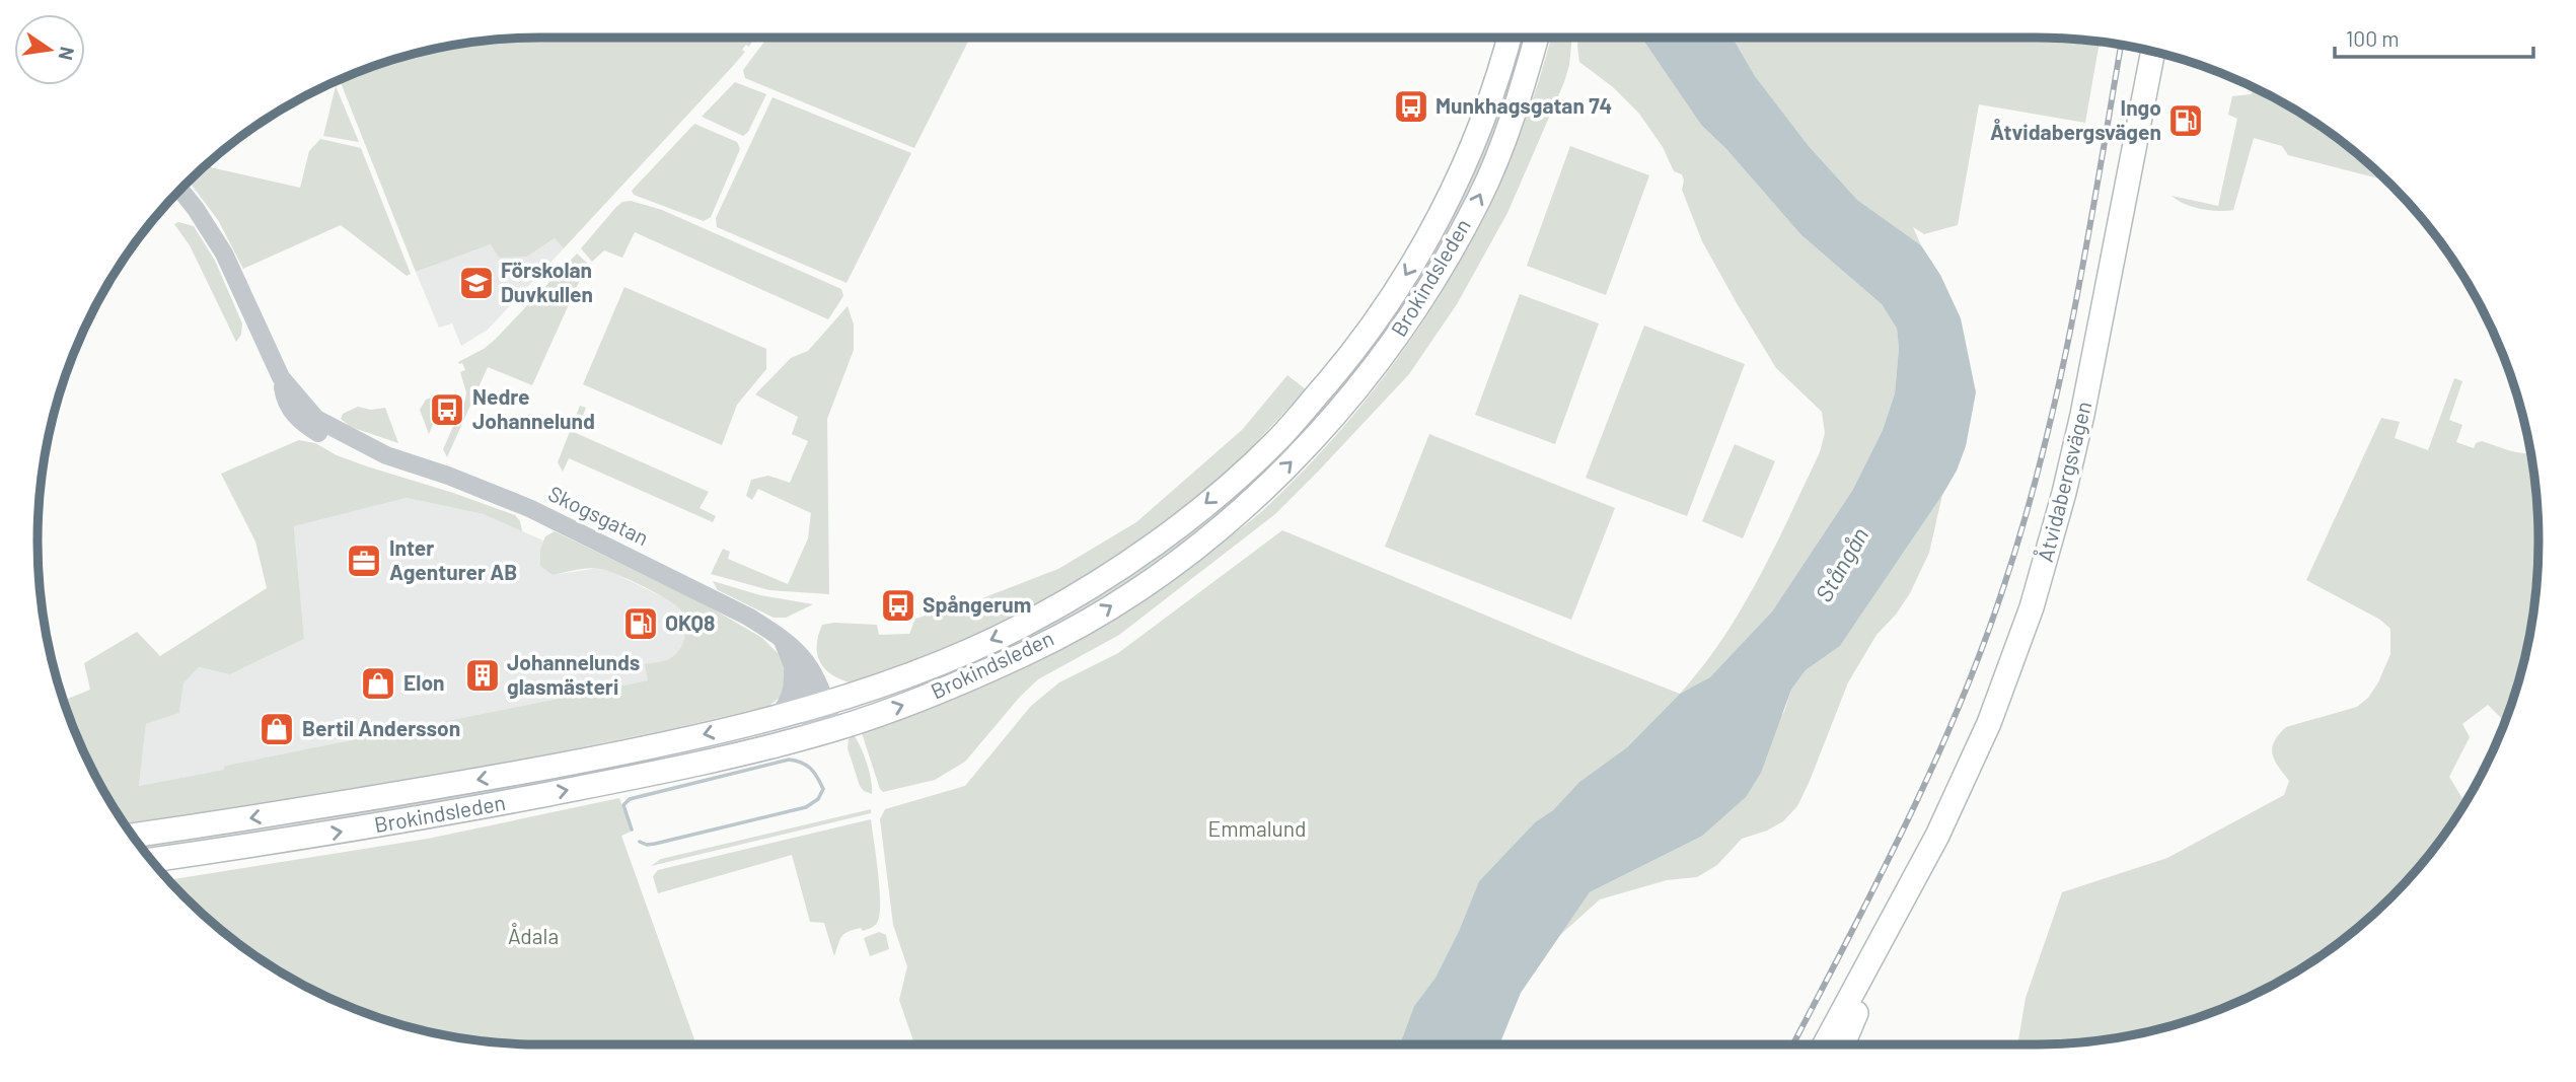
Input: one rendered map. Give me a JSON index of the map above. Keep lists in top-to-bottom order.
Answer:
{
  "streets": {
    "main road": ["Brokindsleden", "Åtvidabergsvägen"],
    "street": ["Skogsgatan"]
  },
  "crossings": [
    ["Brokindsleden", "Skogsgatan"]
  ],
  "water": ["Stångån"],
  "parks": ["Emmalund", "Ådala"],
  "places": {
    "bus stop": ["Munkhagsgatan 74", "Nedre Johannelund", "Spångerum"],
    "fuel station": ["Ingo Åtvidabergsvägen", "OKQ8"],
    "school or university": ["Förskolan Duvkullen"],
    "office": ["Inter Agenturer AB"],
    "building": ["Johannelunds glasmästeri"],
    "shop": ["Elon", "Bertil Andersson"]
  },
  "scale_bar": "100 m",
  "north": "right"
}
